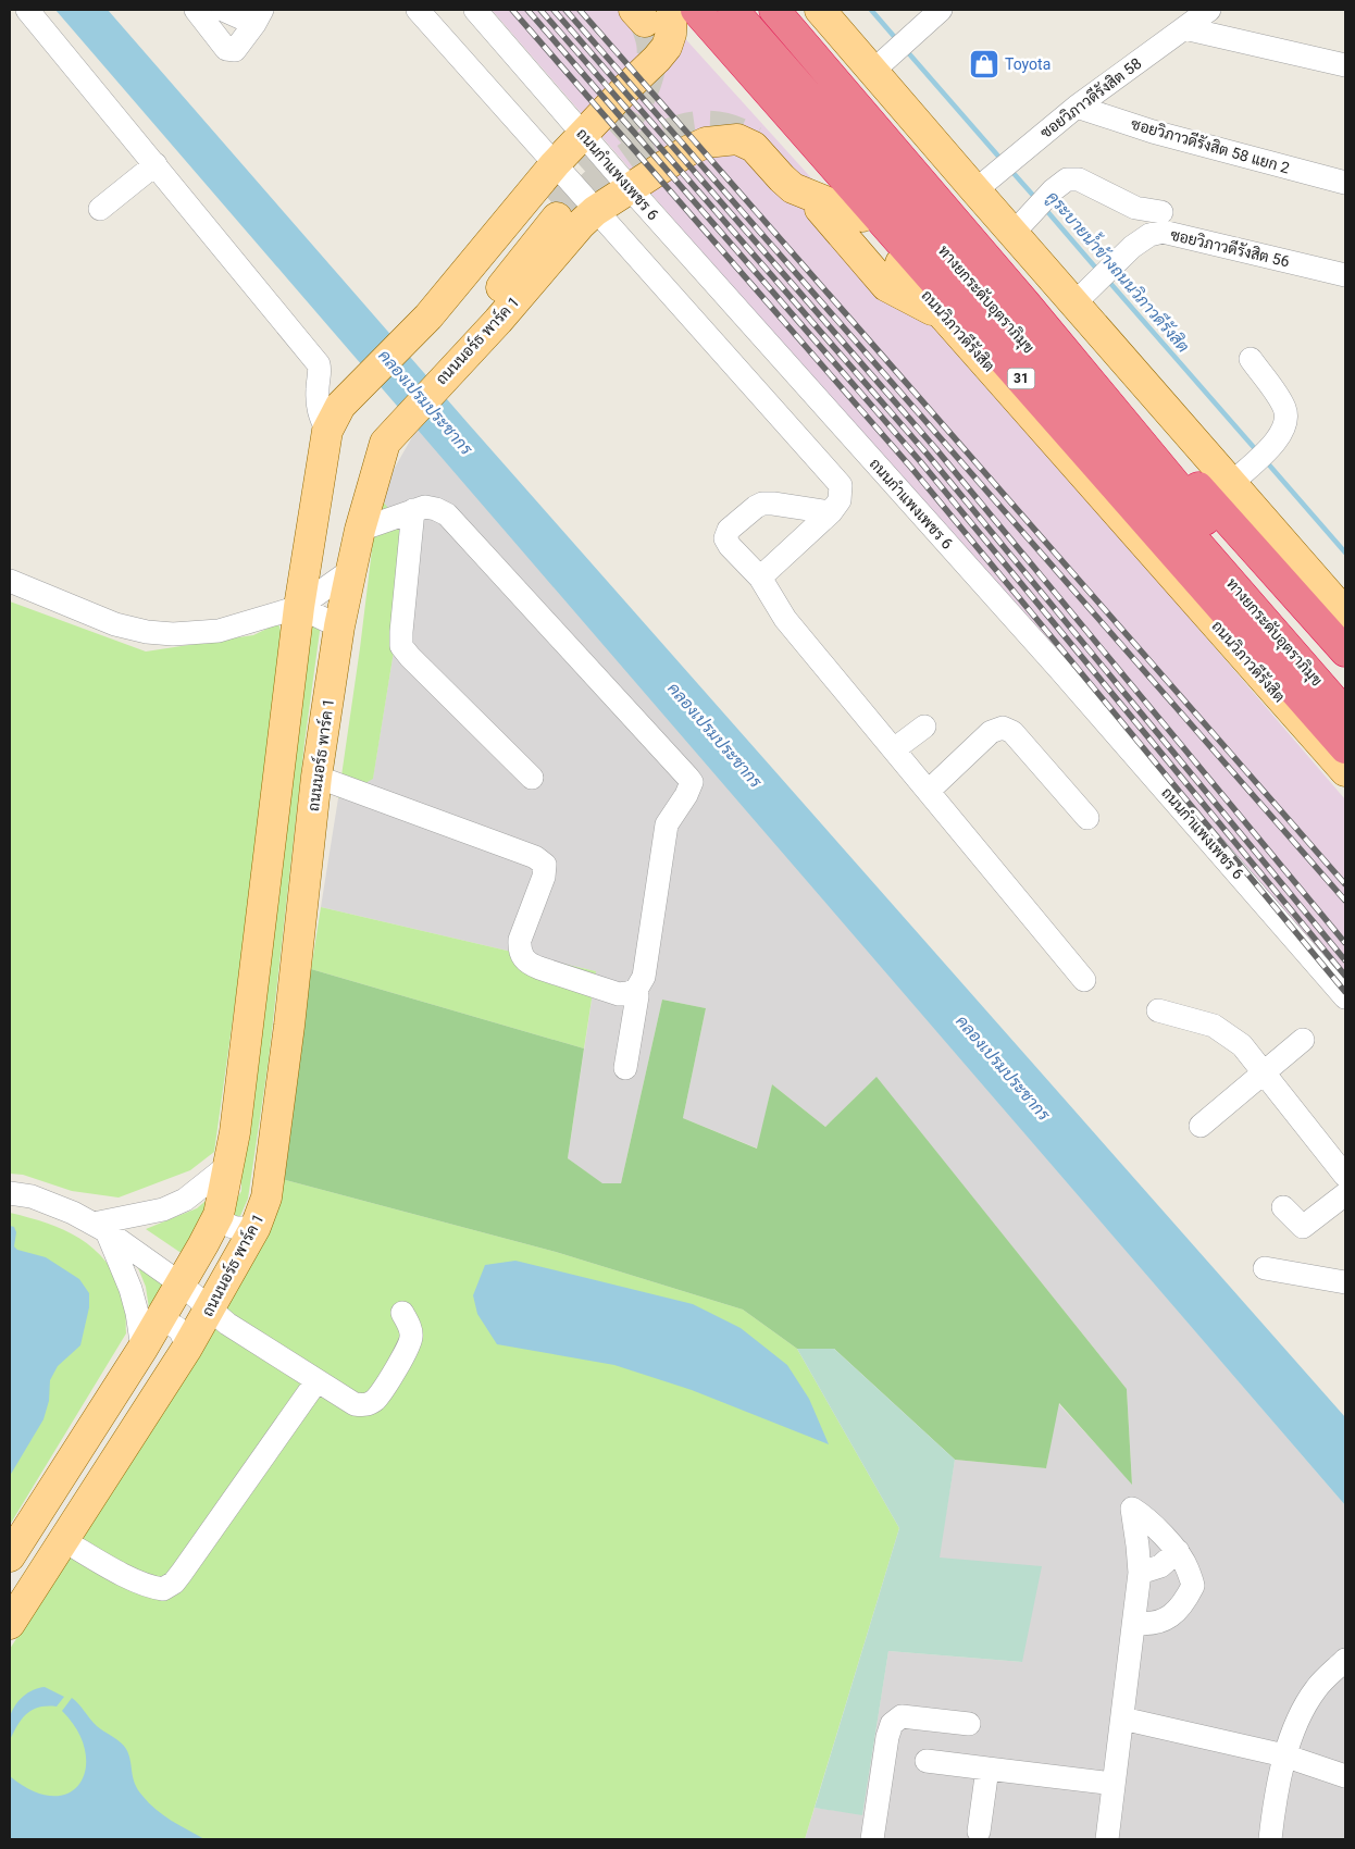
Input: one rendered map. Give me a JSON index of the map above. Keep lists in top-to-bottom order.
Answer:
{
  "streets": {
    "highway": ["ทางยกระดับอุตราภิมุข", "ถนนวิภาวดีรังสิต", "31"],
    "main road": ["ถนนนอร์ธ พาร์ค 1"],
    "street": [
      "ซอยวิภาวดีรังสิต 58",
      "ซอยวิภาวดีรังสิต 58 แยก 2",
      "ถนนกำแพงเพชร 6",
      "ซอยวิภาวดีรังสิต 56"
    ]
  },
  "crossings": [
    ["ซอยวิภาวดีรังสิต 58", "ซอยวิภาวดีรังสิต 58 แยก 2"],
    ["ถนนกำแพงเพชร 6", "ถนนนอร์ธ พาร์ค 1"],
    ["ถนนวิภาวดีรังสิต", "ถนนนอร์ธ พาร์ค 1"]
  ],
  "water": ["คูระบายน้ำข้างถนนวิภาวดีรังสิต", "คลองเปรมประชากร"],
  "places": {
    "shop": ["Toyota"]
  }
}
